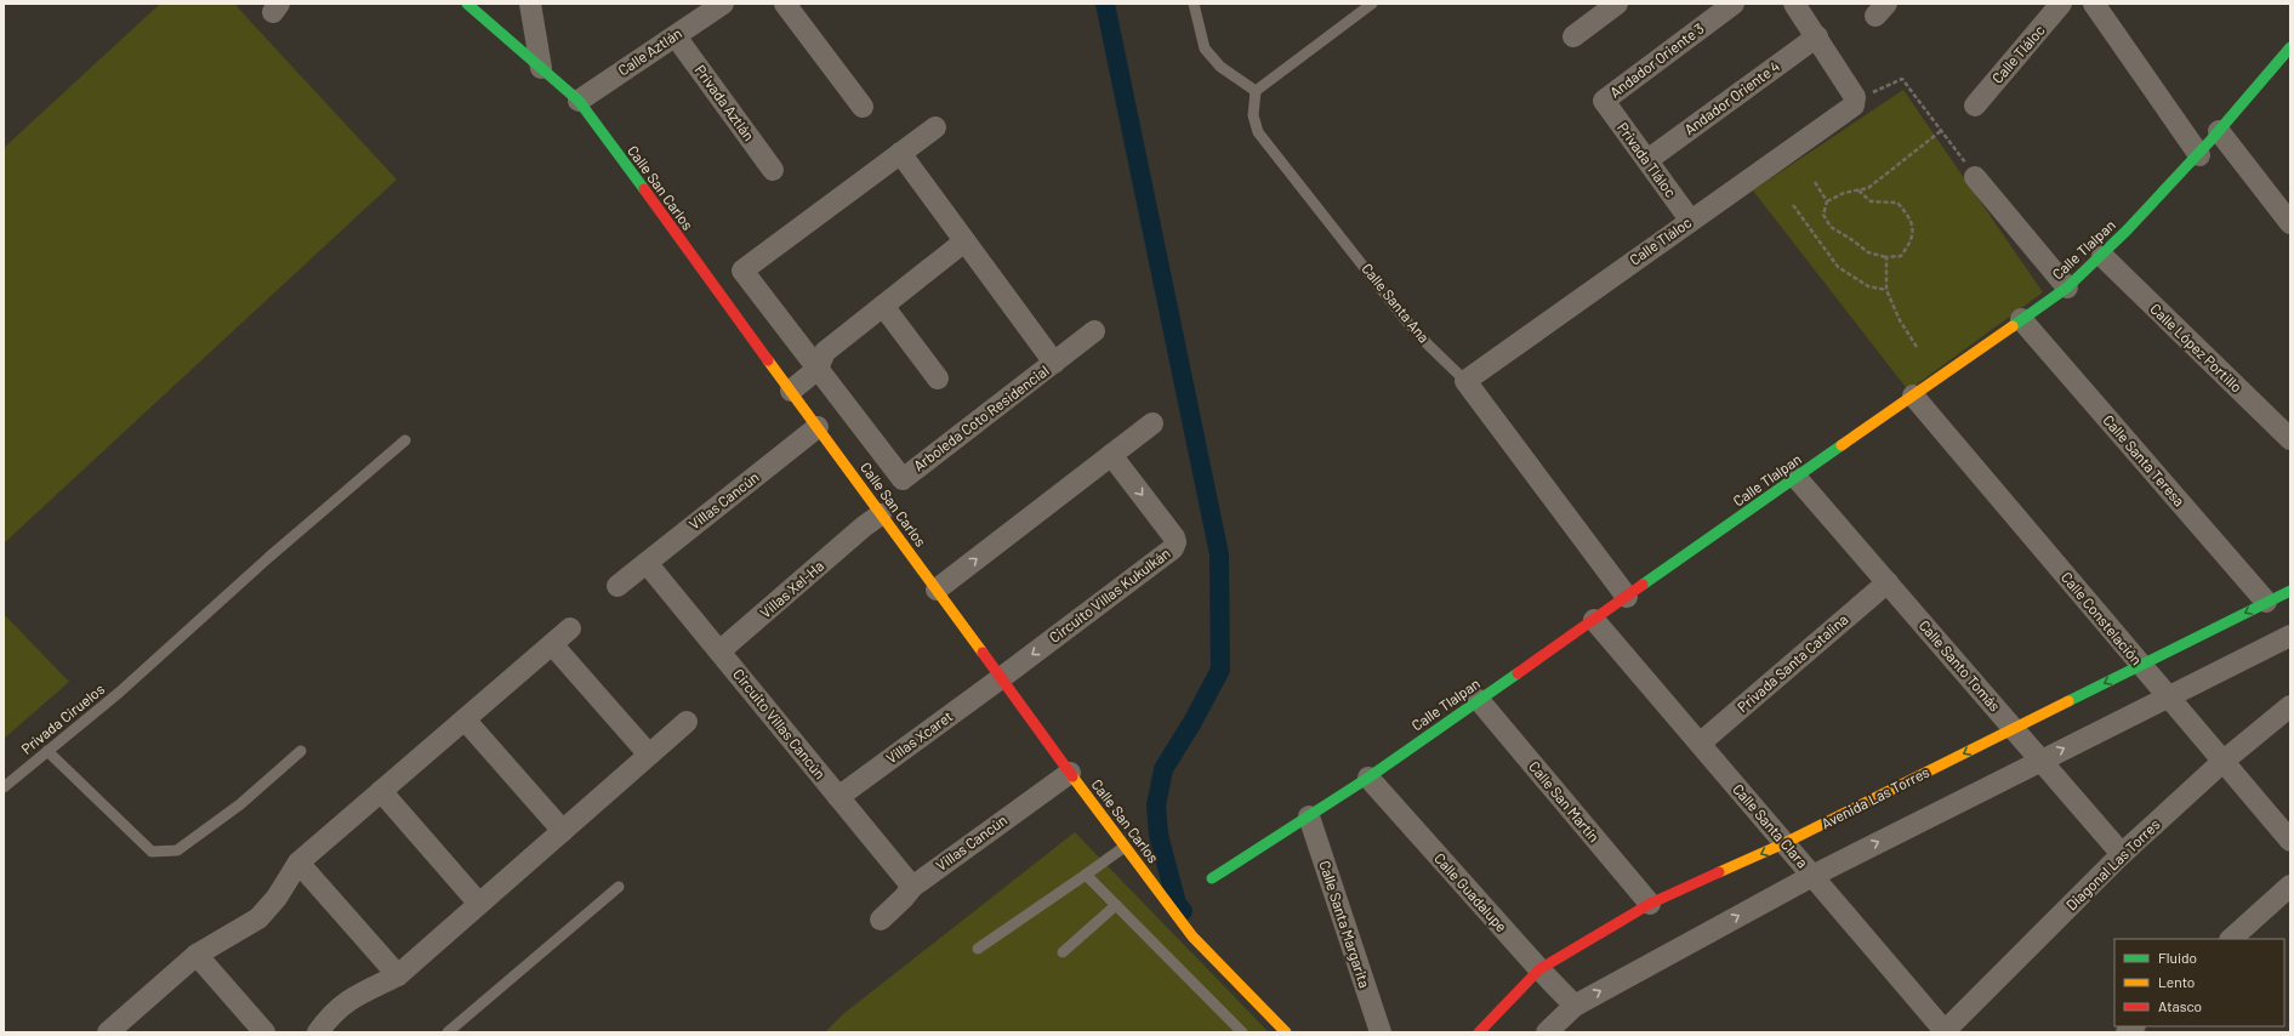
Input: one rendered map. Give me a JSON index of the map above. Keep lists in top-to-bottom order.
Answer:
{
  "streets": {
    "street": [
      "Calle Aztlán",
      "Calle Tláloc",
      "Andador Oriente 3",
      "Andador Oriente 4",
      "Privada Aztlán",
      "Privada Tláloc",
      "Calle San Carlos",
      "Calle Tlalpan",
      "Calle Santa Ana",
      "Calle López Portillo",
      "Arboleda Coto Residencial",
      "Calle Santa Teresa",
      "Villas Cancún",
      "Villas Xel-Ha",
      "Circuito Villas Kukulkán",
      "Calle Constelación",
      "Privada Santa Catalina",
      "Calle Santo Tomás",
      "Circuito Villas Cancún",
      "Villas Xcaret",
      "Avenida Las Torres",
      "Calle San Martín",
      "Calle Santa Clara",
      "Diagonal Las Torres",
      "Calle Guadalupe",
      "Calle Santa Margarita"
    ],
    "lane": ["Privada Ciruelos"]
  },
  "crossings": [
    ["Calle Aztlán", "Privada Aztlán"],
    ["Calle Aztlán", "Calle San Carlos"],
    ["Calle Tláloc", "Privada Tláloc"],
    ["Calle Tláloc", "Calle Santa Ana"],
    ["Andador Oriente 3", "Privada Tláloc"],
    ["Andador Oriente 4", "Privada Tláloc"],
    ["Calle San Carlos", "Villas Cancún"],
    ["Calle San Carlos", "Villas Xel-Ha"],
    ["Calle San Carlos", "Circuito Villas Kukulkán"],
    ["Calle San Carlos", "Villas Xcaret"],
    ["Calle Tlalpan", "Calle Santa Ana"],
    ["Calle Tlalpan", "Calle López Portillo"],
    ["Calle Tlalpan", "Calle Santa Teresa"],
    ["Calle Tlalpan", "Calle Constelación"],
    ["Calle Tlalpan", "Calle Santo Tomás"],
    ["Calle Tlalpan", "Calle San Martín"],
    ["Calle Tlalpan", "Calle Santa Clara"],
    ["Calle Tlalpan", "Calle Guadalupe"],
    ["Calle Tlalpan", "Calle Santa Margarita"],
    ["Calle Santa Teresa", "Avenida Las Torres"],
    ["Villas Cancún", "Circuito Villas Cancún"],
    ["Villas Xel-Ha", "Circuito Villas Cancún"],
    ["Circuito Villas Kukulkán", "Villas Xcaret"],
    ["Calle Constelación", "Avenida Las Torres"],
    ["Calle Constelación", "Diagonal Las Torres"],
    ["Privada Santa Catalina", "Calle Santo Tomás"],
    ["Privada Santa Catalina", "Calle Santa Clara"],
    ["Calle Santo Tomás", "Avenida Las Torres"],
    ["Calle Santo Tomás", "Diagonal Las Torres"],
    ["Circuito Villas Cancún", "Villas Xcaret"],
    ["Avenida Las Torres", "Calle San Martín"],
    ["Avenida Las Torres", "Calle Santa Clara"],
    ["Avenida Las Torres", "Calle Guadalupe"],
    ["Calle Santa Clara", "Diagonal Las Torres"]
  ],
  "legend": ["Fluido", "Lento", "Atasco"]
}
